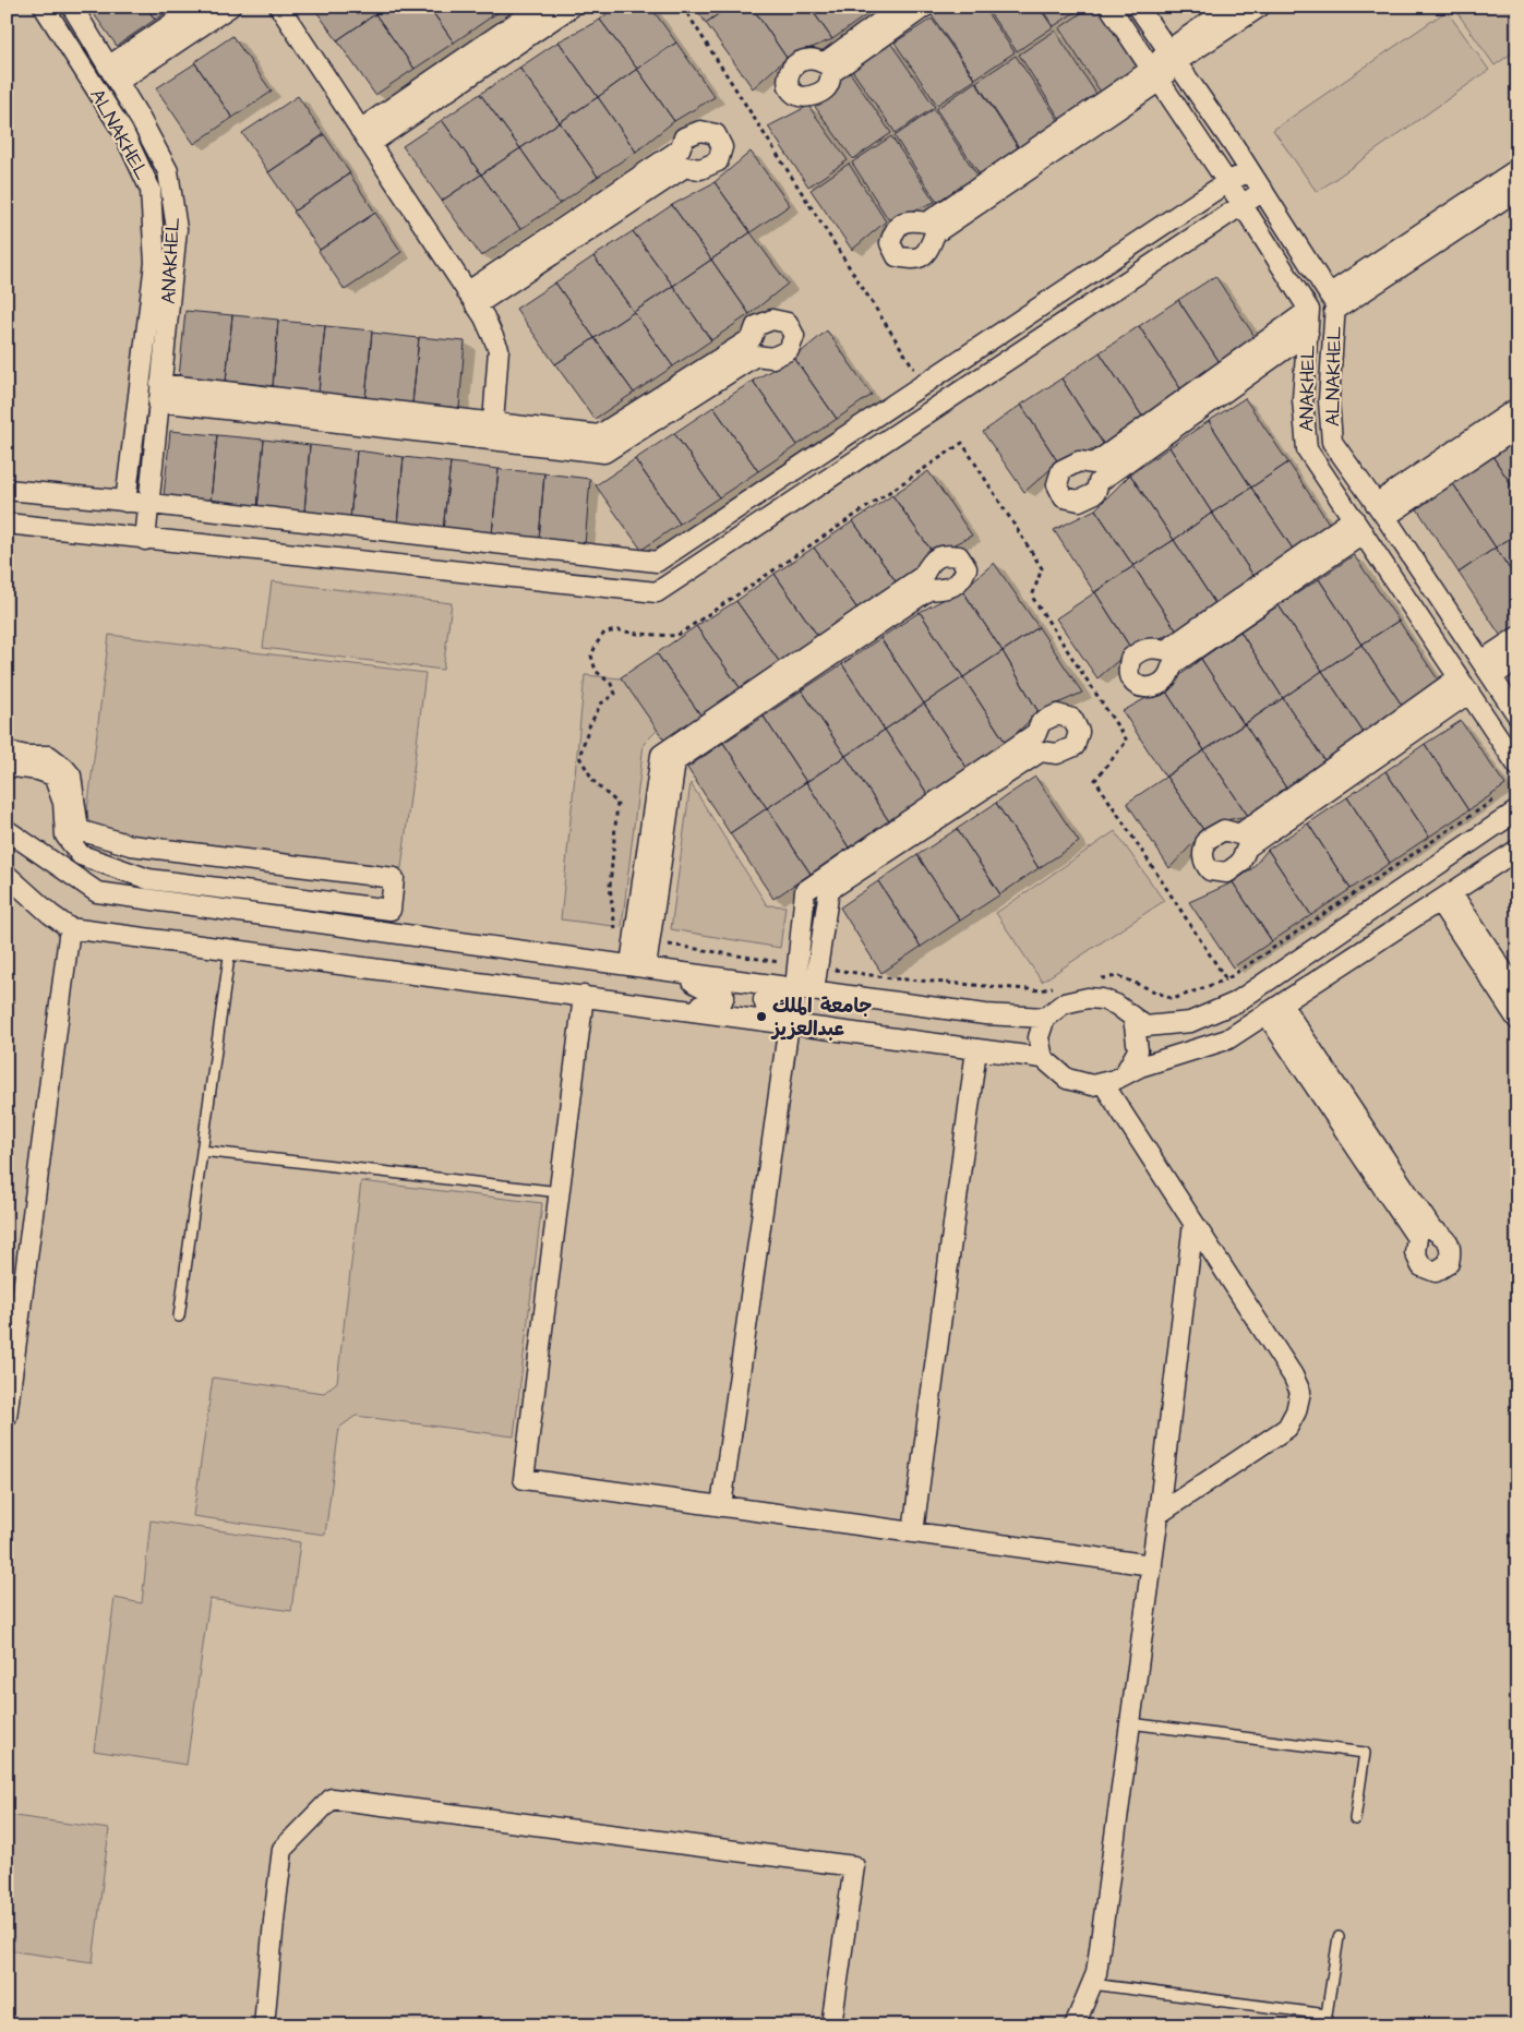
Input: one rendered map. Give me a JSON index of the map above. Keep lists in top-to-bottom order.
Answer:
{
  "streets": {
    "street": ["ALNAKHEL", "ANAKHEL"]
  },
  "places": ["جامعة الملك عبدالعزيز"]
}
